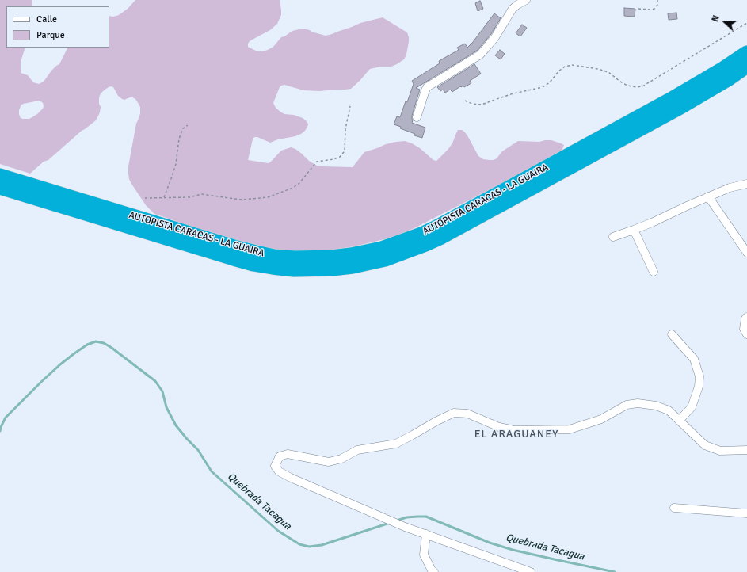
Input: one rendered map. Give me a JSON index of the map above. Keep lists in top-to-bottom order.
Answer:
{
  "streets": {
    "highway": ["AUTOPISTA CARACAS - LA GUAIRA"]
  },
  "districts": ["EL ARAGUANEY"],
  "water": ["Quebrada Tacagua"],
  "legend": ["Calle", "Parque"],
  "north": "left"
}
